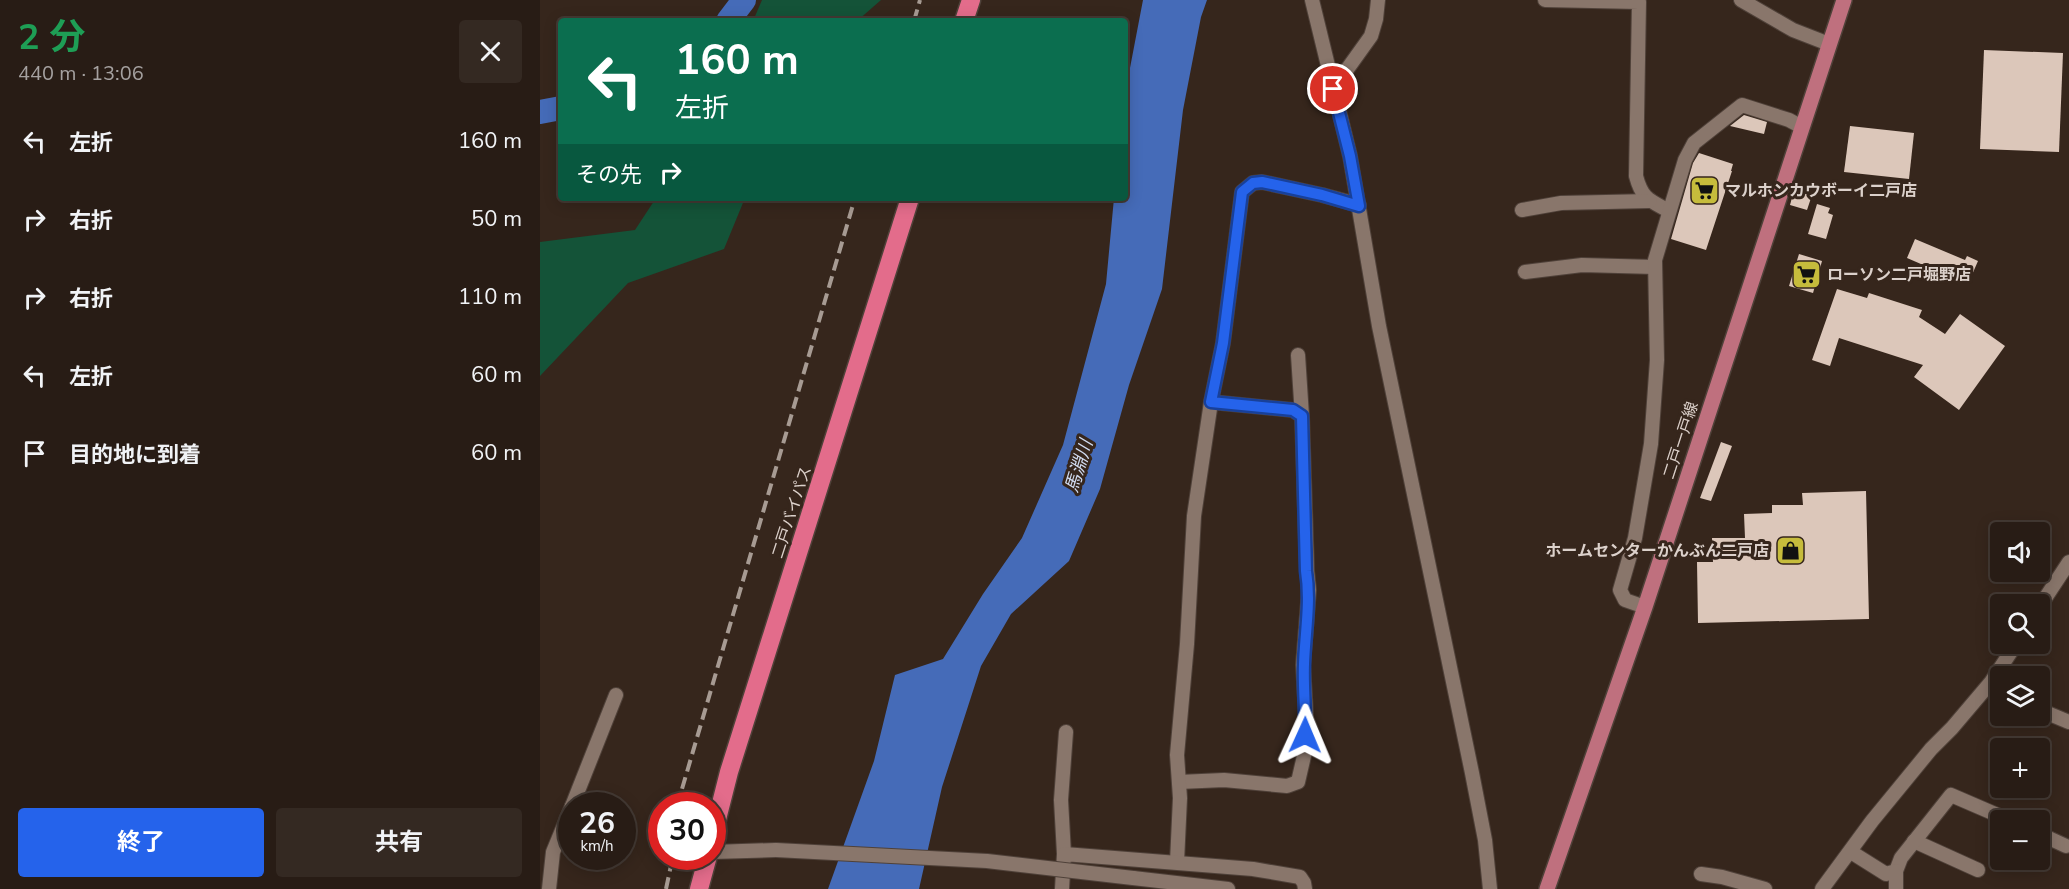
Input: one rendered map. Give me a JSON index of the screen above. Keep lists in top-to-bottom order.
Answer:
{
  "streets": {
    "highway": ["二戸バイパス"],
    "main road": ["二戸一戸線"]
  },
  "water": ["馬淵川"],
  "places": {
    "supermarket": ["マルホンカウボーイ二戸店", "ローソン二戸堀野店"],
    "shop": ["ホームセンターかんぶん二戸店"]
  },
  "page": {
    "heading": ["2 分", "440 m · 13:06"],
    "turn": ["160 m", "左折"],
    "list": [
      {
        "name": "左折",
        "value": "160 m"
      },
      {
        "name": "右折",
        "value": "50 m"
      },
      {
        "name": "右折",
        "value": "110 m"
      },
      {
        "name": "左折",
        "value": "60 m"
      },
      {
        "name": "目的地に到着",
        "value": "60 m"
      }
    ],
    "then": "その先",
    "map_buttons": ["+", "−"],
    "speed": "26 km/h",
    "limit": "30",
    "buttons": ["終了", "共有"]
  }
}
